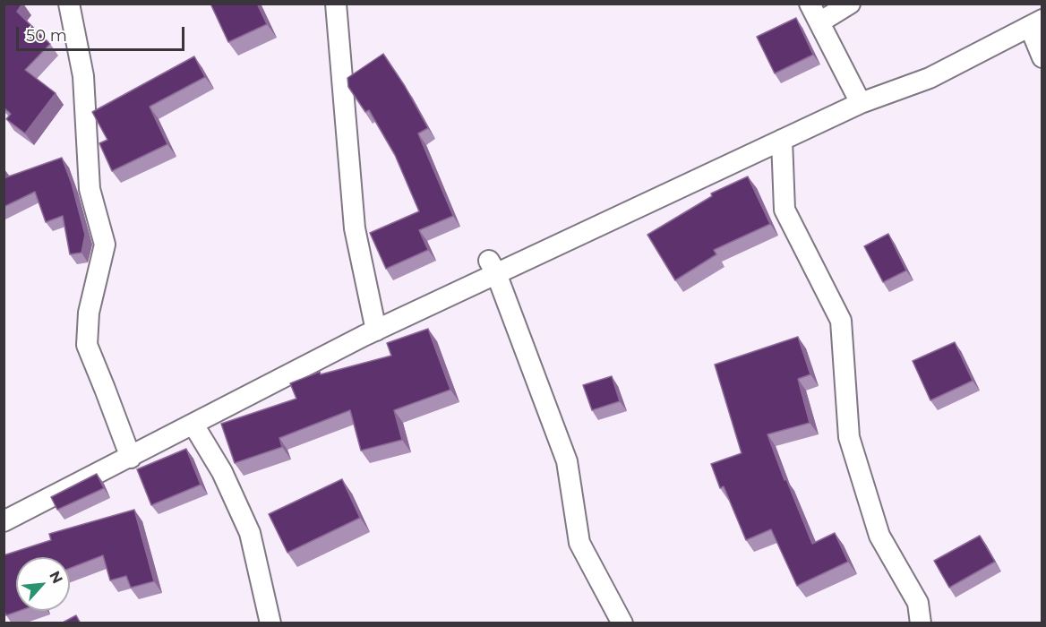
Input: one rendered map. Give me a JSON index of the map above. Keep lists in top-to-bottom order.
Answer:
{
  "scale_bar": "50 m",
  "north": "top right"
}
